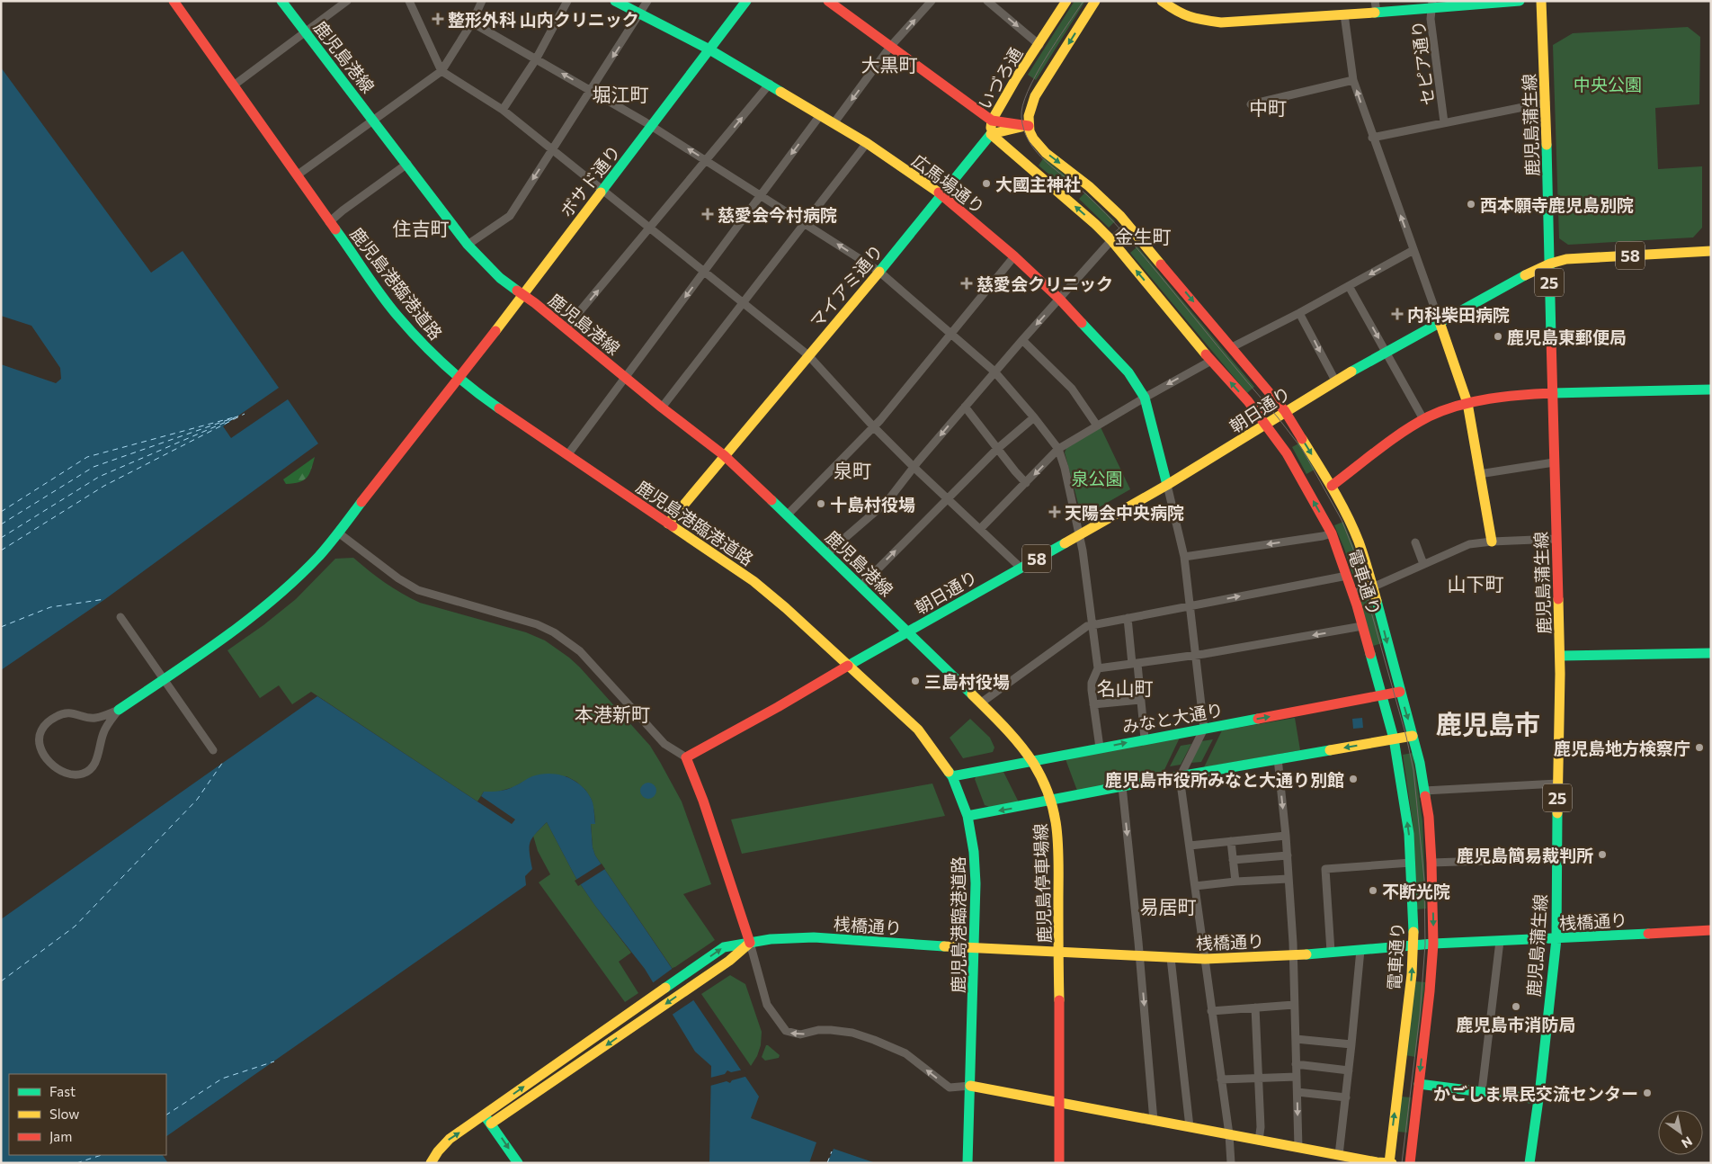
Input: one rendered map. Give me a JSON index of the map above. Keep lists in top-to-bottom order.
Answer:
{
  "streets": {
    "main road": [
      "鹿児島港線",
      "いづろ通",
      "鹿児島蒲生線",
      "ボサド通り",
      "広馬場通り",
      "58",
      "25",
      "鹿児島港臨港道路",
      "マイアミ通り",
      "朝日通り",
      "電車通り",
      "みなと大通り",
      "鹿児島停車場線",
      "桟橋通り"
    ],
    "street": ["セピア通り"]
  },
  "crossings": [
    ["鹿児島港線", "ボサド通り"],
    ["鹿児島港線", "マイアミ通り"],
    ["鹿児島港線", "朝日通り"],
    ["鹿児島港線", "鹿児島停車場線"],
    ["いづろ通", "マイアミ通り"],
    ["いづろ通", "電車通り"],
    ["鹿児島蒲生線", "朝日通り"],
    ["鹿児島蒲生線", "桟橋通り"],
    ["ボサド通り", "広馬場通り"],
    ["ボサド通り", "鹿児島港臨港道路"],
    ["広馬場通り", "マイアミ通り"],
    ["広馬場通り", "朝日通り"],
    ["鹿児島港臨港道路", "マイアミ通り"],
    ["鹿児島港臨港道路", "朝日通り"],
    ["鹿児島港臨港道路", "みなと大通り"],
    ["鹿児島港臨港道路", "桟橋通り"],
    ["マイアミ通り", "電車通り"],
    ["朝日通り", "電車通り"],
    ["朝日通り", "鹿児島停車場線"],
    ["電車通り", "みなと大通り"],
    ["電車通り", "桟橋通り"],
    ["みなと大通り", "鹿児島停車場線"],
    ["鹿児島停車場線", "桟橋通り"]
  ],
  "districts": [
    "大黒町",
    "堀江町",
    "中町",
    "住吉町",
    "金生町",
    "泉町",
    "山下町",
    "名山町",
    "本港新町",
    "鹿児島市",
    "易居町"
  ],
  "parks": ["中央公園", "泉公園"],
  "places": {
    "health": [
      "整形外科 山内クリニック",
      "慈愛会今村病院",
      "慈愛会クリニック",
      "内科柴田病院",
      "天陽会中央病院"
    ],
    "other": [
      "大國主神社",
      "西本願寺鹿児島別院",
      "鹿児島東郵便局",
      "十島村役場",
      "三島村役場",
      "鹿児島地方検察庁",
      "鹿児島市役所みなと大通り別館",
      "鹿児島簡易裁判所",
      "不断光院",
      "鹿児島市消防局",
      "かごしま県民交流センター"
    ]
  },
  "legend": ["Fast", "Slow", "Jam"],
  "north": "bottom right"
}
